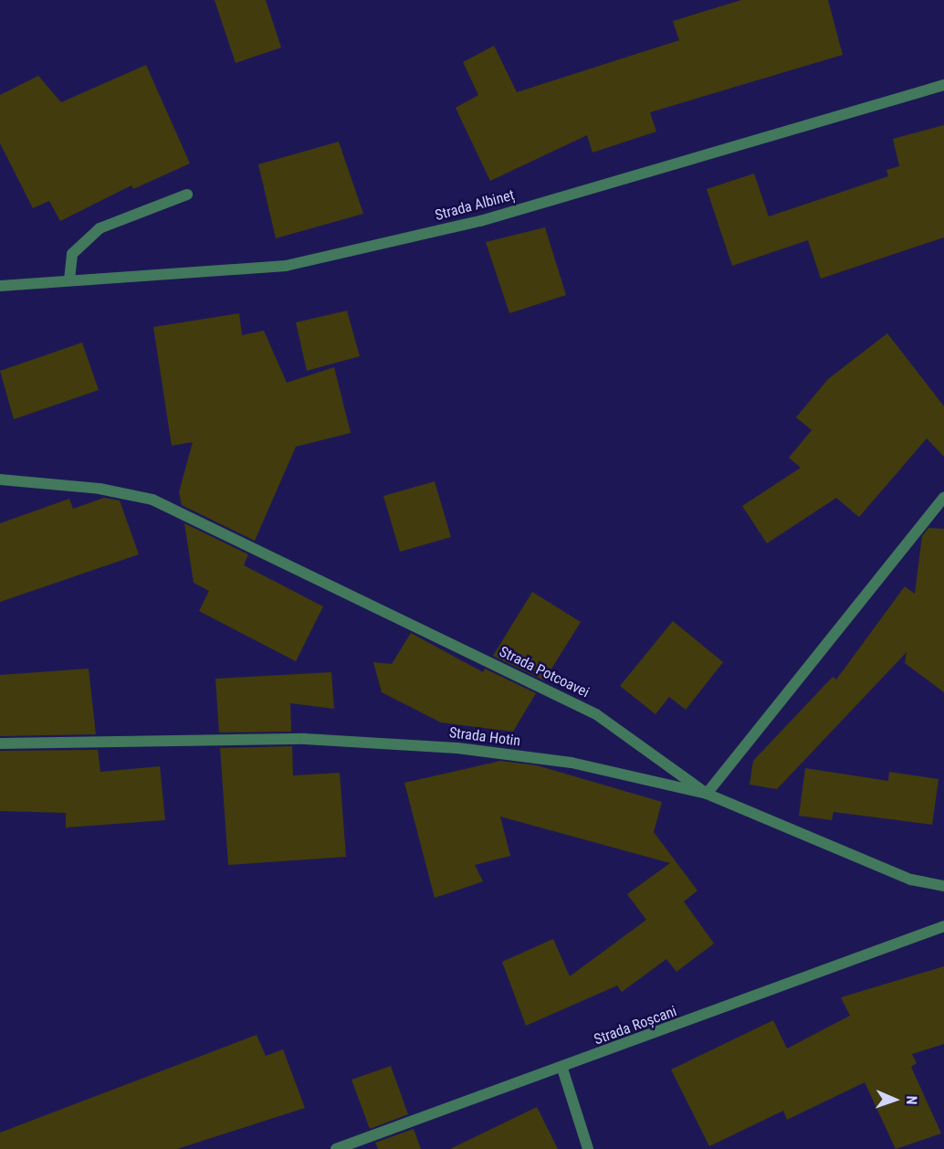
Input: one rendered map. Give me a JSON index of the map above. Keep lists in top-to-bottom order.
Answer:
{
  "streets": {
    "street": [
      "Strada Albineț",
      "Strada Potcoavei",
      "Strada Hotin",
      "Strada Roșcani"
    ]
  },
  "crossings": [
    ["Strada Potcoavei", "Strada Hotin"]
  ],
  "north": "right"
}
